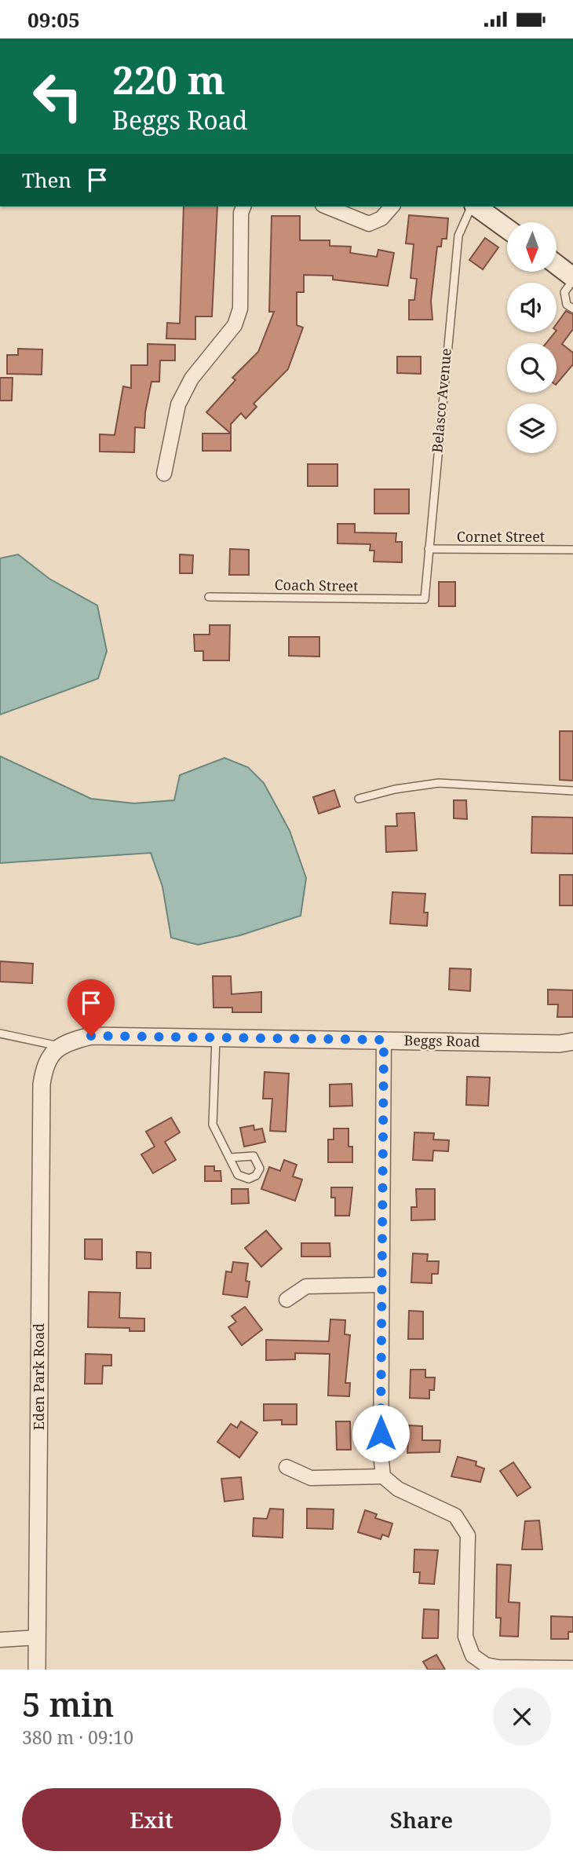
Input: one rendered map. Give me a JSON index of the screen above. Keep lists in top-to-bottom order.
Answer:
{
  "streets": {
    "street": ["Beggs Road", "Eden Park Road"],
    "lane": ["Belasco Avenue", "Cornet Street", "Coach Street"]
  },
  "crossings": [
    ["Belasco Avenue", "Cornet Street"],
    ["Belasco Avenue", "Coach Street"],
    ["Beggs Road", "Eden Park Road"]
  ],
  "north": "bottom",
  "page": {
    "status": "09:05",
    "turn": ["220 m", "Beggs Road"],
    "then": "Then",
    "heading": ["5 min", "380 m · 09:10"],
    "buttons": ["Exit", "Share"]
  }
}
